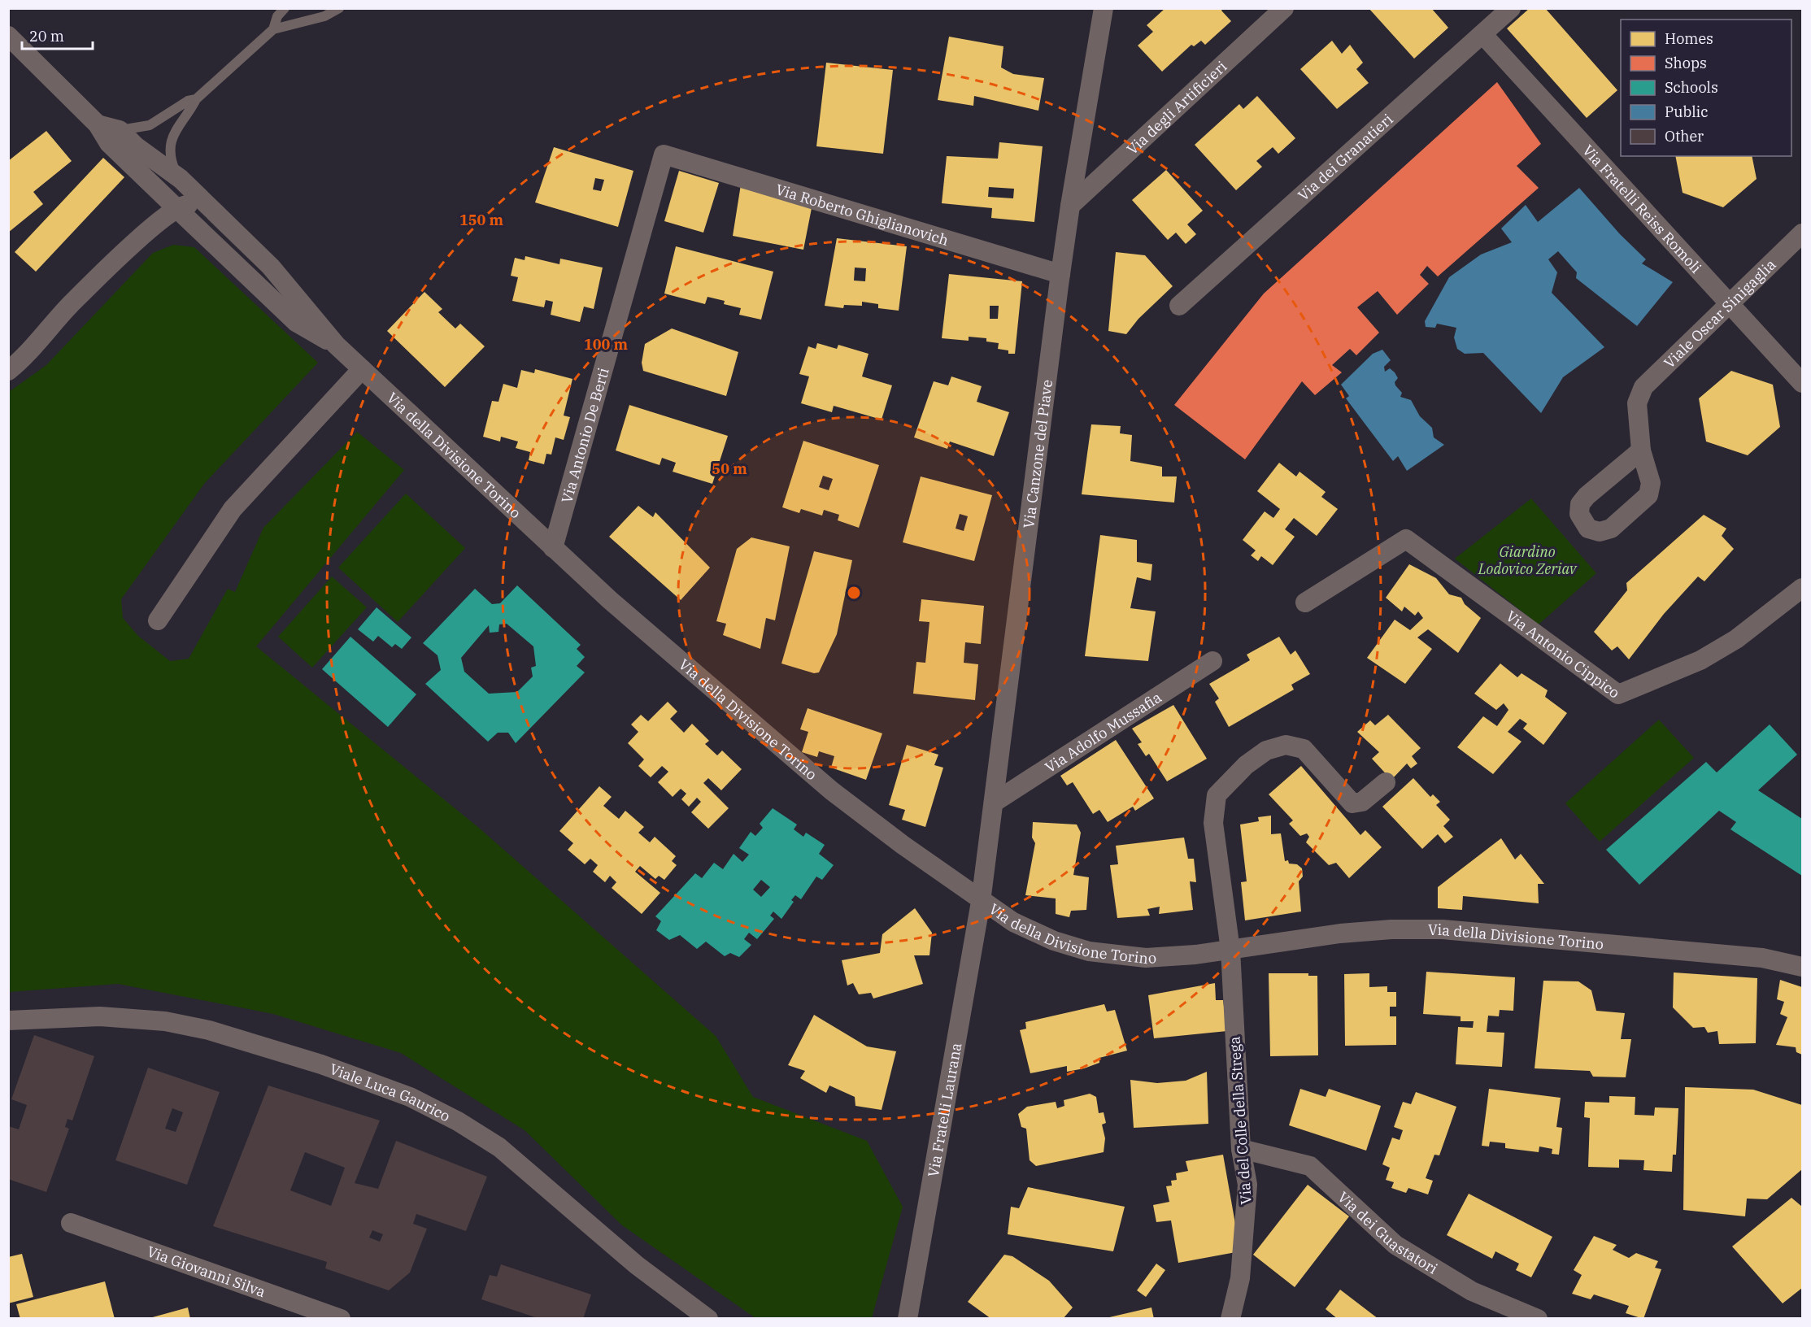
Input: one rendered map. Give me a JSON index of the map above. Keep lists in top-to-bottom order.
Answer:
{
  "streets": {
    "street": [
      "Via degli Artificieri",
      "Via dei Granatieri",
      "Via Fratelli Reiss Romoli",
      "Via Roberto Ghiglianovich",
      "Viale Oscar Sinigaglia",
      "Via Antonio De Berti",
      "Via Canzone del Piave",
      "Via della Divisione Torino",
      "Via Antonio Cippico",
      "Via Adolfo Mussafia",
      "Viale Luca Gaurico",
      "Via Fratelli Laurana",
      "Via del Colle della Strega",
      "Via dei Guastatori",
      "Via Giovanni Silva"
    ]
  },
  "crossings": [
    ["Via degli Artificieri", "Via Canzone del Piave"],
    ["Via dei Granatieri", "Via Fratelli Reiss Romoli"],
    ["Via Fratelli Reiss Romoli", "Viale Oscar Sinigaglia"],
    ["Via Roberto Ghiglianovich", "Via Antonio De Berti"],
    ["Via Roberto Ghiglianovich", "Via Canzone del Piave"],
    ["Via Antonio De Berti", "Via della Divisione Torino"],
    ["Via Canzone del Piave", "Via della Divisione Torino"],
    ["Via Canzone del Piave", "Via Adolfo Mussafia"],
    ["Via Canzone del Piave", "Via Fratelli Laurana"],
    ["Via della Divisione Torino", "Via Fratelli Laurana"],
    ["Via della Divisione Torino", "Via del Colle della Strega"],
    ["Via del Colle della Strega", "Via dei Guastatori"]
  ],
  "parks": ["Giardino Lodovico Zeriav"],
  "legend": [
    "Homes",
    "Shops",
    "Schools",
    "Public",
    "Other"
  ],
  "scale_bar": "20 m",
  "rings": ["150 m", "100 m", "50 m"]
}
